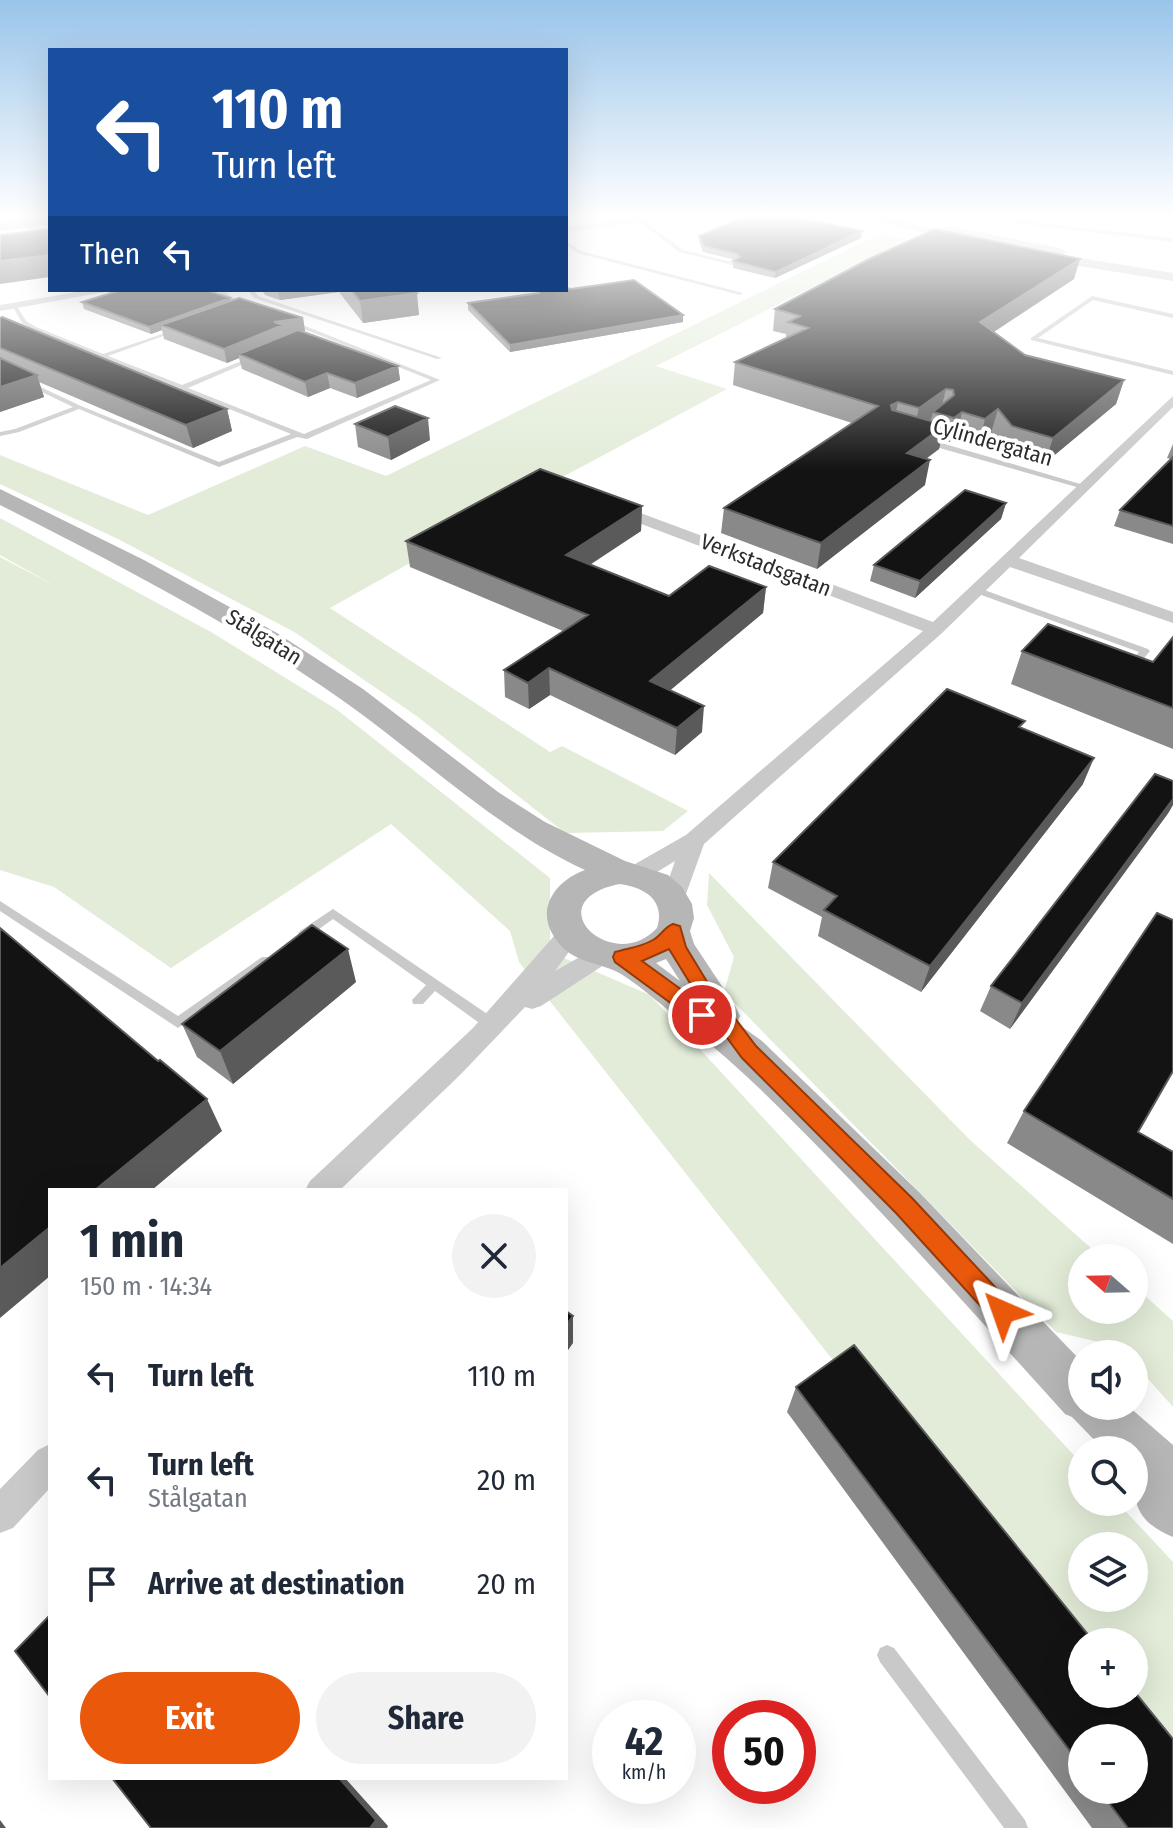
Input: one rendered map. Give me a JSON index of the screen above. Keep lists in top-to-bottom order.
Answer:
{
  "streets": {
    "main road": ["Stålgatan"],
    "street": ["Verkstadsgatan"],
    "lane": ["Cylindergatan"]
  },
  "north": "left",
  "page": {
    "turn": ["110 m", "Turn left"],
    "then": "Then",
    "heading": ["1 min", "150 m · 14:34"],
    "map_buttons": ["+", "−"],
    "list": [
      {
        "name": "Turn left",
        "value": "110 m"
      },
      {
        "name": "Turn left",
        "note": "Stålgatan",
        "value": "20 m"
      },
      {
        "name": "Arrive at destination",
        "value": "20 m"
      }
    ],
    "buttons": ["Exit", "Share"],
    "speed": "42 km/h",
    "limit": "50"
  }
}
